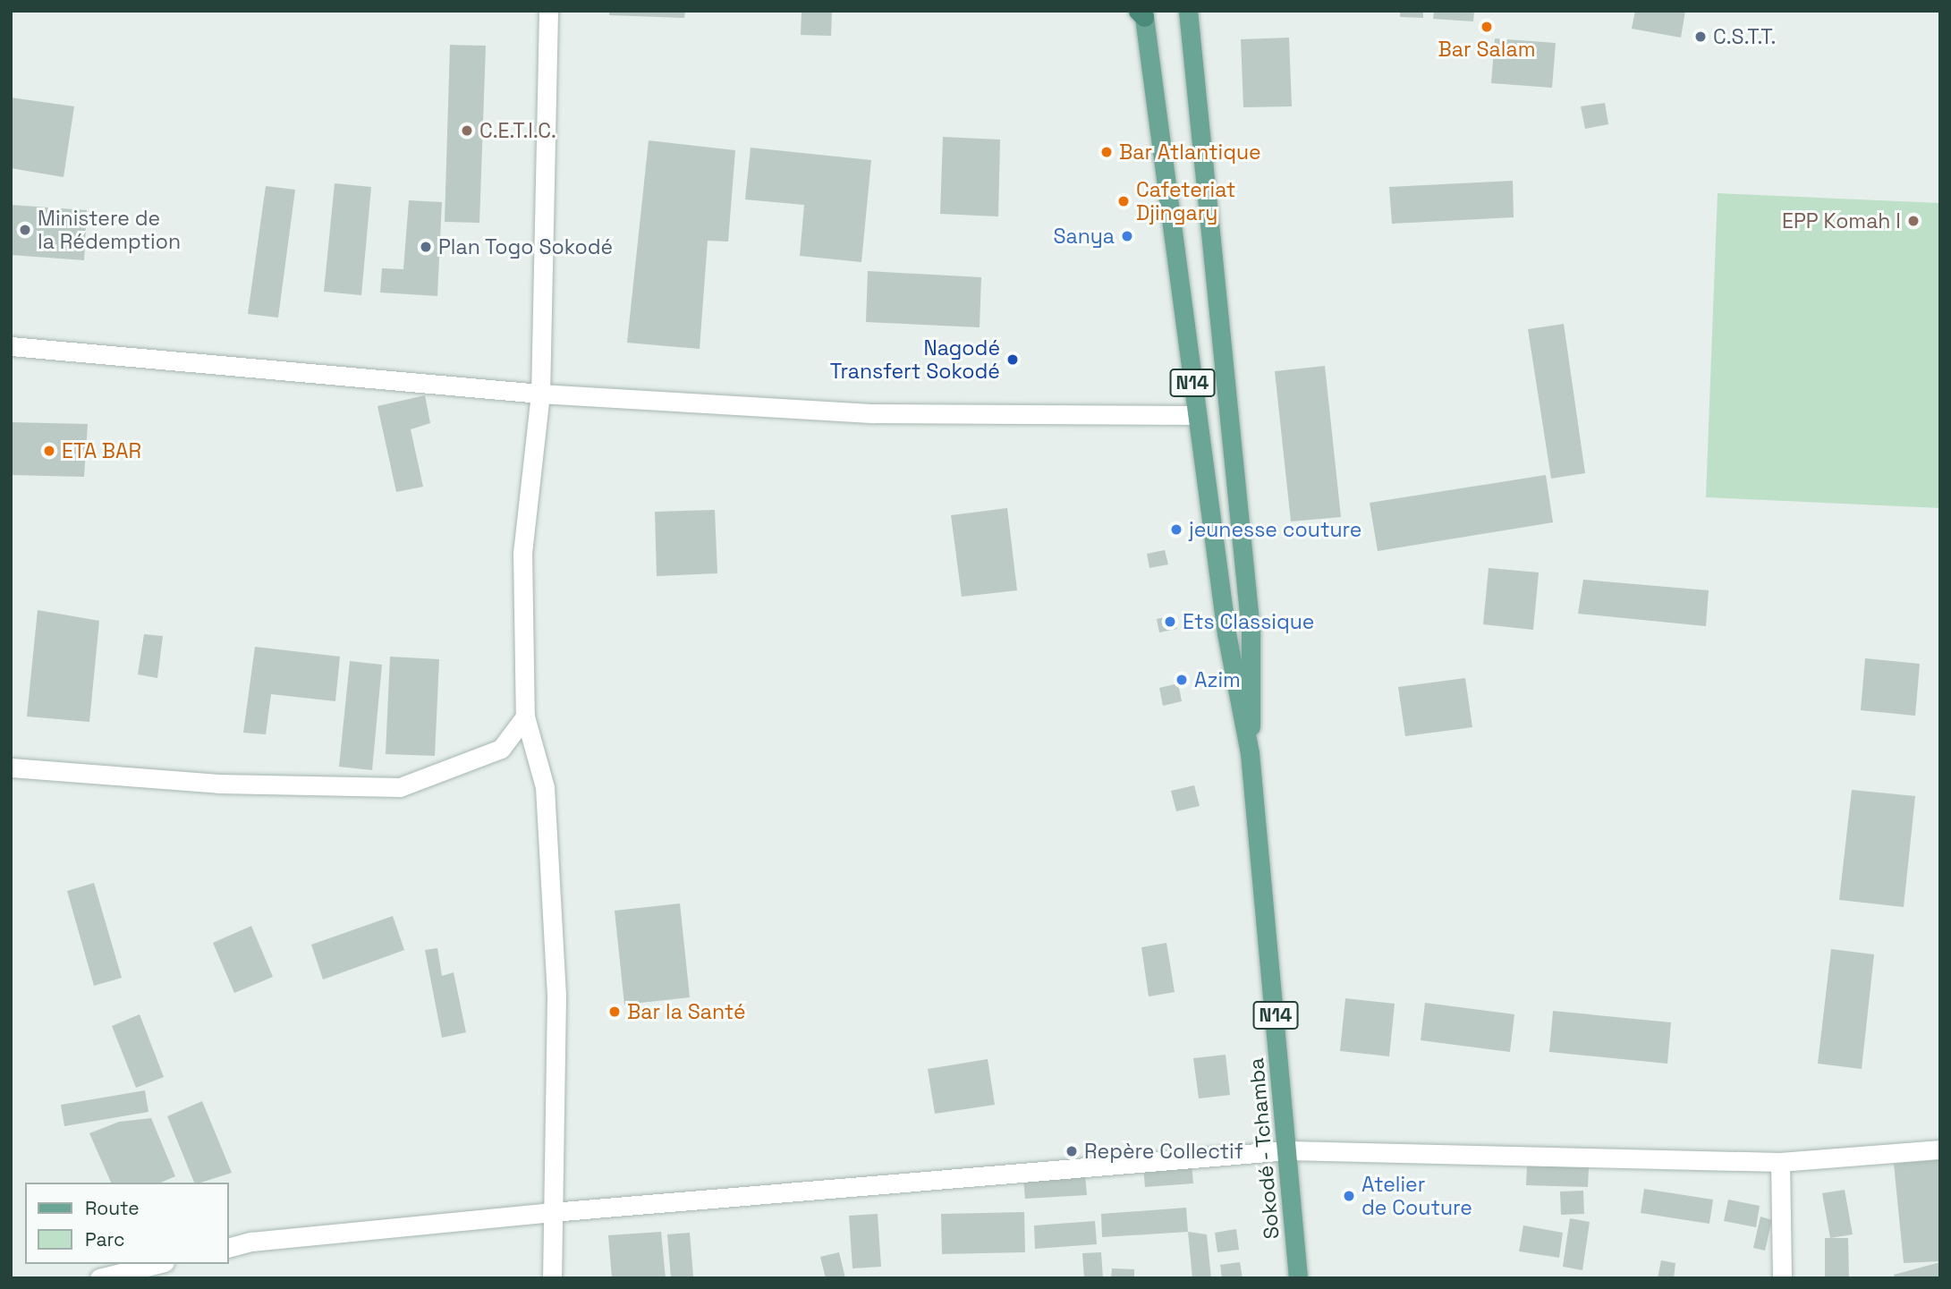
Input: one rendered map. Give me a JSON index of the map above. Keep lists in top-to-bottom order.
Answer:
{
  "streets": {
    "main road": ["N14", "Sokodé - Tchamba"]
  },
  "places": [
    "Bar Salam",
    "C.S.T.T.",
    "C.E.T.I.C.",
    "Bar Atlantique",
    "Cafeteriat Djingary",
    "EPP Komah I",
    "Ministere de la Rédemption",
    "Sanya",
    "Plan Togo Sokodé",
    "Nagodé Transfert Sokodé",
    "ETA BAR",
    "jeunesse couture",
    "Ets Classique",
    "Azim",
    "Bar la Santé",
    "Repère Collectif",
    "Atelier de Couture"
  ],
  "legend": ["Route", "Parc"]
}
